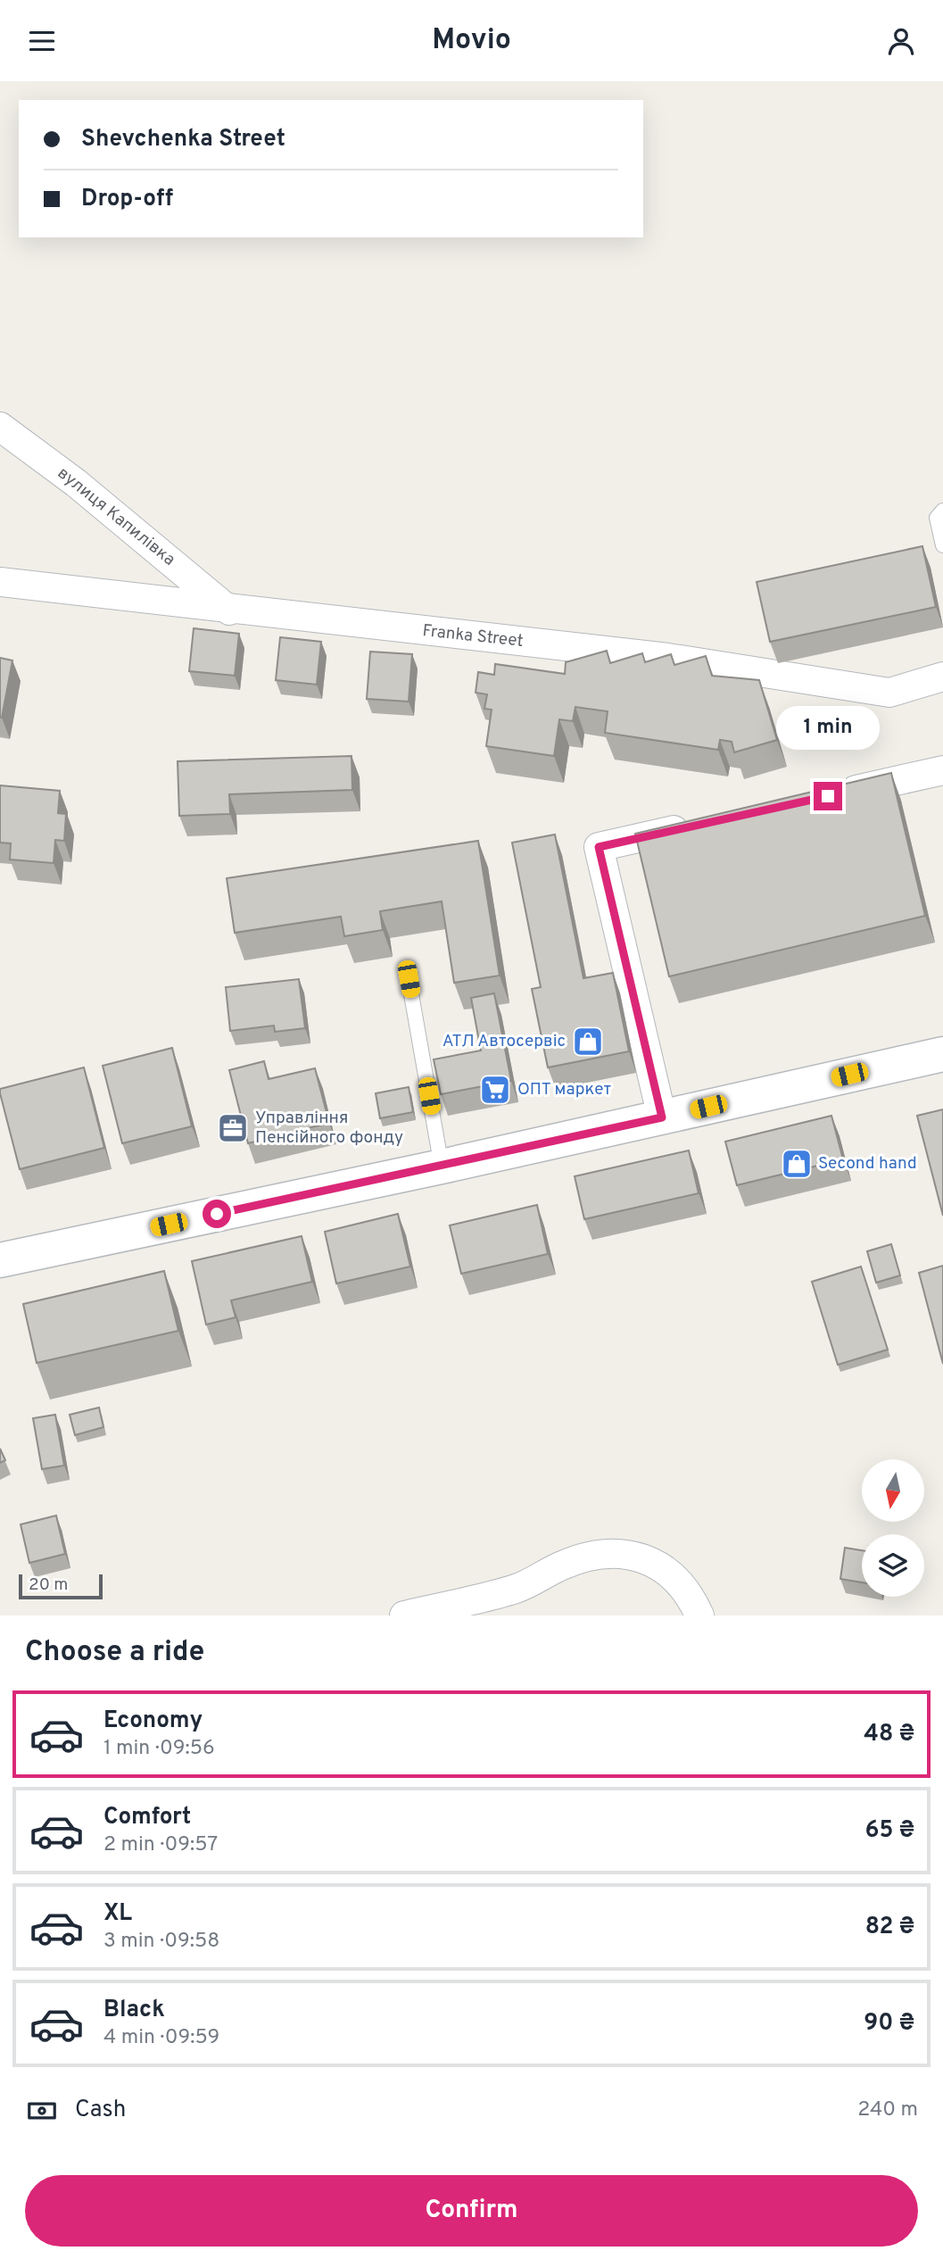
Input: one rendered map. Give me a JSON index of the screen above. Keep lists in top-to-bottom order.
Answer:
{
  "streets": {
    "street": ["вулиця Капилівка", "Franka Street"]
  },
  "crossings": [
    ["вулиця Капилівка", "Franka Street"]
  ],
  "places": {
    "shop": ["АТЛ Автосервіс", "Second hand"],
    "supermarket": ["ОПТ маркет"],
    "office": ["Управління Пенсійного фонду"]
  },
  "scale_bar": "20 m",
  "north": "bottom",
  "page": {
    "header": "Movio",
    "banner": ["Shevchenka Street", "Drop-off"],
    "bubble": "1 min",
    "scale": "20 m",
    "heading": "Choose a ride",
    "list": [
      {
        "name": "Economy",
        "note": "1 min · 09:56",
        "value": "48 ₴"
      },
      {
        "name": "Comfort",
        "note": "2 min · 09:57",
        "value": "65 ₴"
      },
      {
        "name": "XL",
        "note": "3 min · 09:58",
        "value": "82 ₴"
      },
      {
        "name": "Black",
        "note": "4 min · 09:59",
        "value": "90 ₴"
      }
    ],
    "pay": ["Cash", "240 m"],
    "buttons": "Confirm"
  }
}
